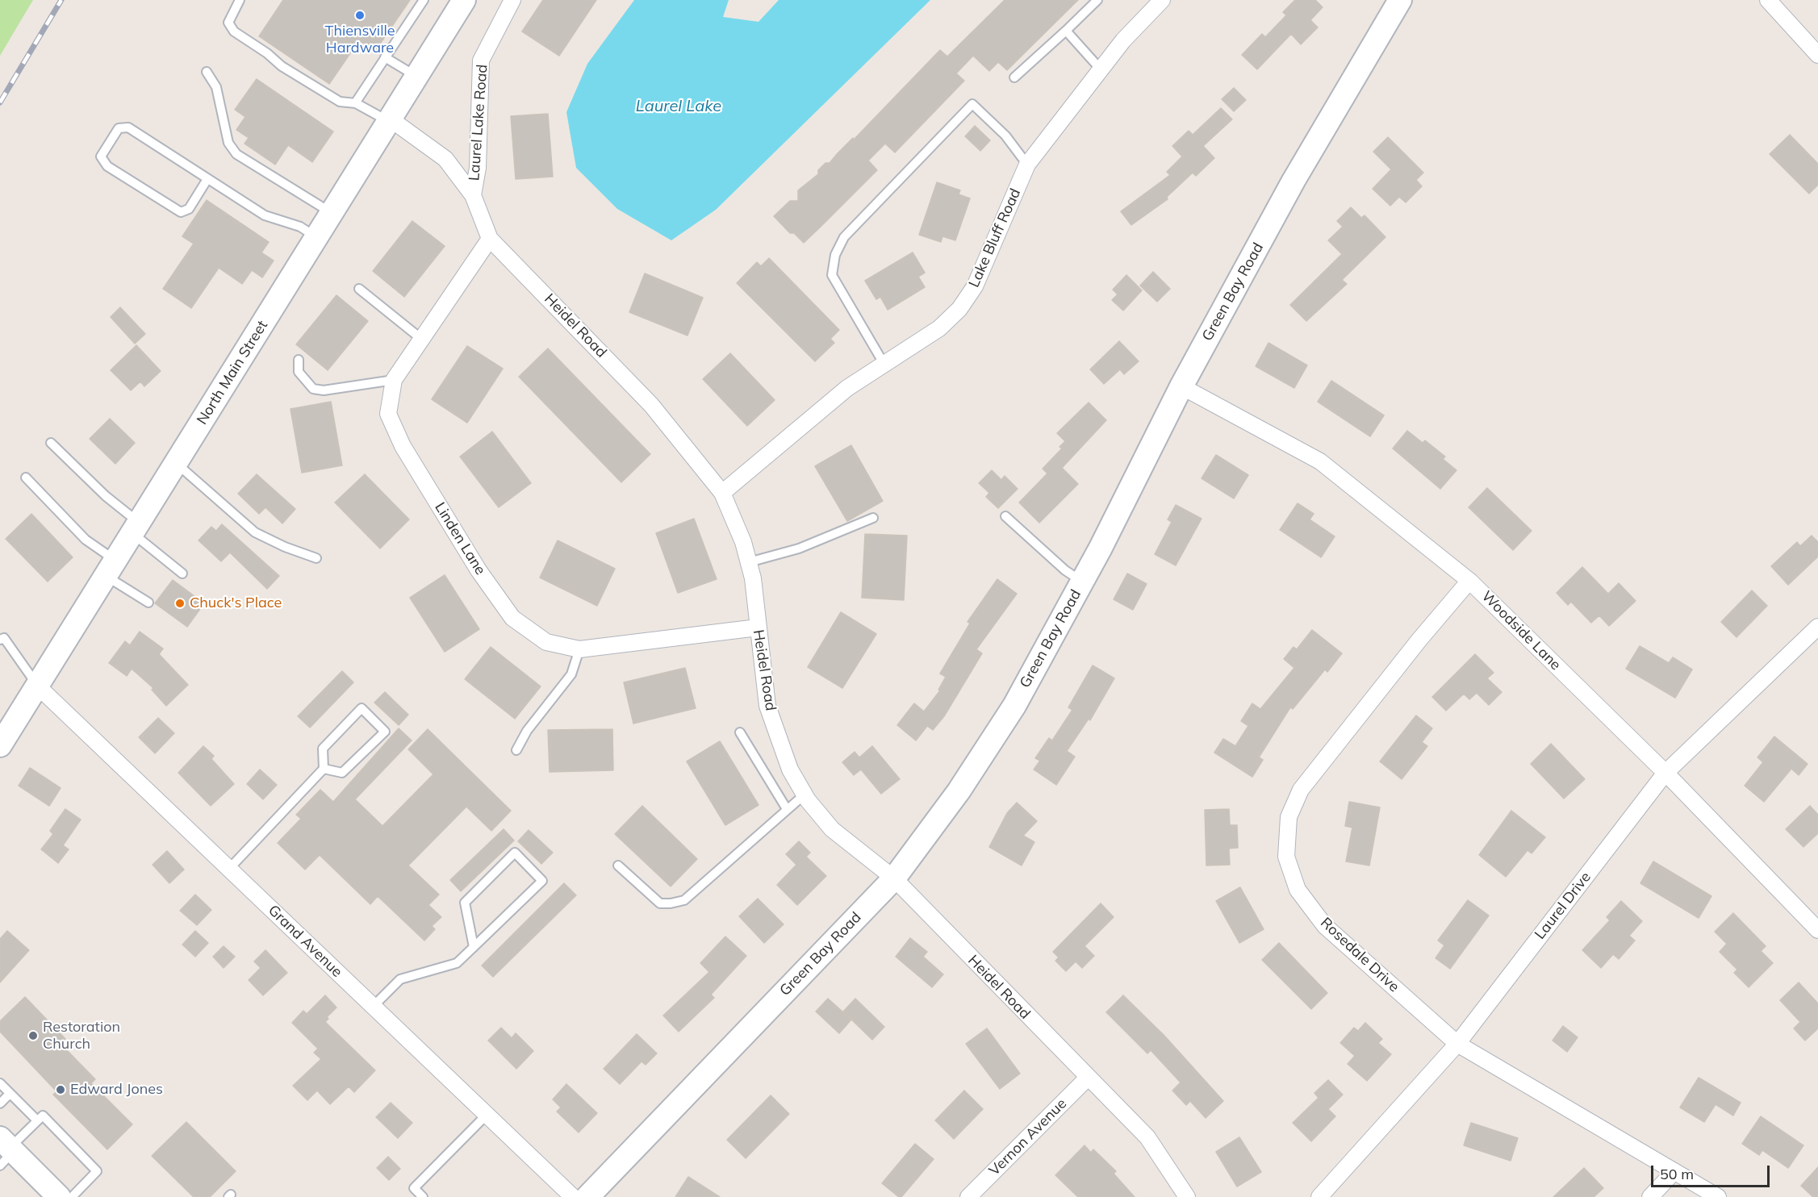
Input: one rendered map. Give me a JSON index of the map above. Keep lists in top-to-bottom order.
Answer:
{
  "streets": {
    "street": [
      "Laurel Lake Road",
      "Lake Bluff Road",
      "Green Bay Road",
      "Heidel Road",
      "North Main Street",
      "Linden Lane",
      "Woodside Lane",
      "Laurel Drive",
      "Grand Avenue",
      "Rosedale Drive",
      "Vernon Avenue"
    ]
  },
  "crossings": [
    ["Laurel Lake Road", "Heidel Road"],
    ["Lake Bluff Road", "Heidel Road"],
    ["Green Bay Road", "Heidel Road"],
    ["Green Bay Road", "Woodside Lane"],
    ["Heidel Road", "North Main Street"],
    ["Heidel Road", "Linden Lane"],
    ["Heidel Road", "Vernon Avenue"],
    ["North Main Street", "Grand Avenue"],
    ["Woodside Lane", "Laurel Drive"],
    ["Woodside Lane", "Rosedale Drive"],
    ["Laurel Drive", "Rosedale Drive"]
  ],
  "water": ["Laurel Lake"],
  "places": [
    "Thiensville Hardware",
    "Chuck's Place",
    "Restoration Church",
    "Edward Jones"
  ],
  "scale_bar": "50 m"
}
